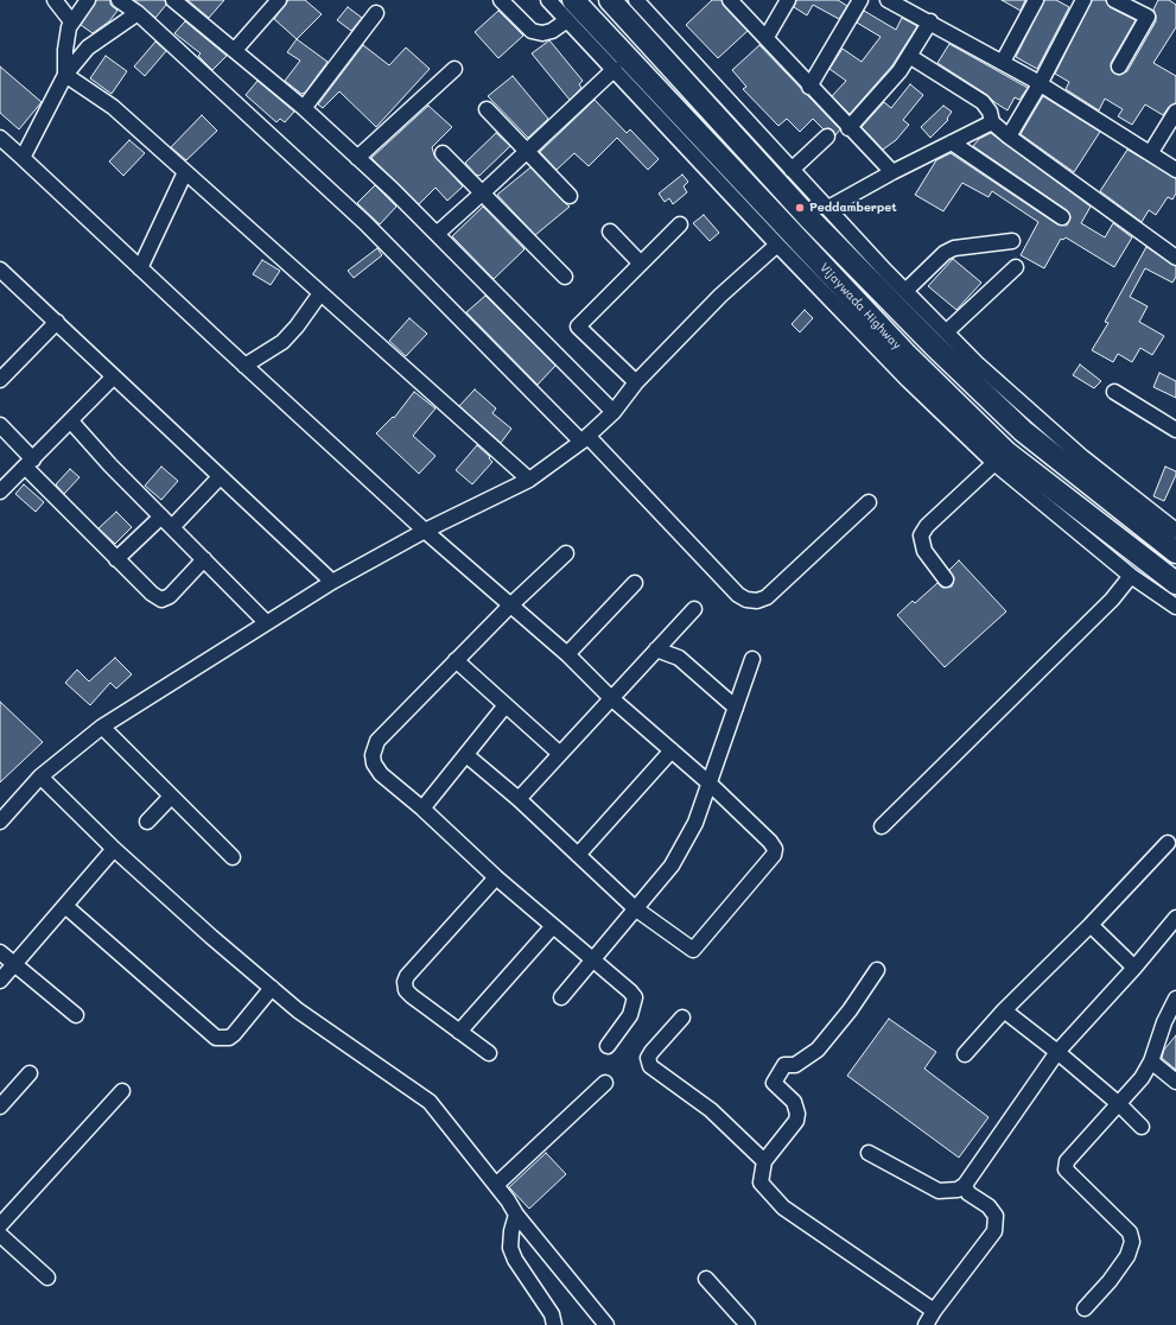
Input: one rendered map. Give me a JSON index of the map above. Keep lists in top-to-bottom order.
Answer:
{
  "streets": {
    "highway": ["Vijaywada Highway"]
  },
  "places": ["Peddamberpet"]
}
